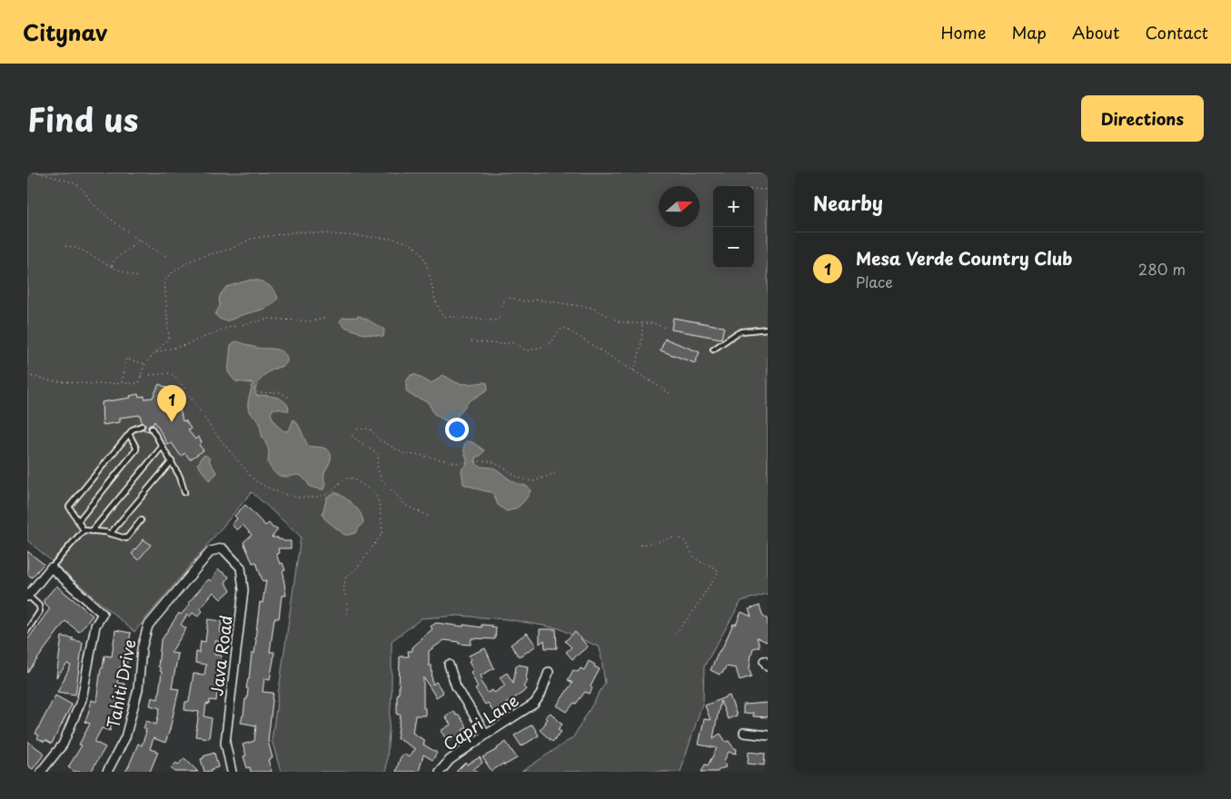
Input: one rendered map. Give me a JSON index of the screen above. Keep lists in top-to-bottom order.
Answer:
{
  "streets": {
    "street": ["Java Road", "Tahiti Drive", "Capri Lane"]
  },
  "crossings": [
    ["Java Road", "Tahiti Drive"]
  ],
  "north": "right",
  "page": {
    "header": "Citynav",
    "nav": [
      "Home",
      "Map",
      "About",
      "Contact"
    ],
    "title": "Find us",
    "buttons": "Directions",
    "heading": "Nearby",
    "map_buttons": ["+", "−"],
    "list": [
      {
        "mark": "1",
        "name": "Mesa Verde Country Club",
        "note": "Place",
        "value": "280 m"
      }
    ],
    "pins": "1"
  }
}
